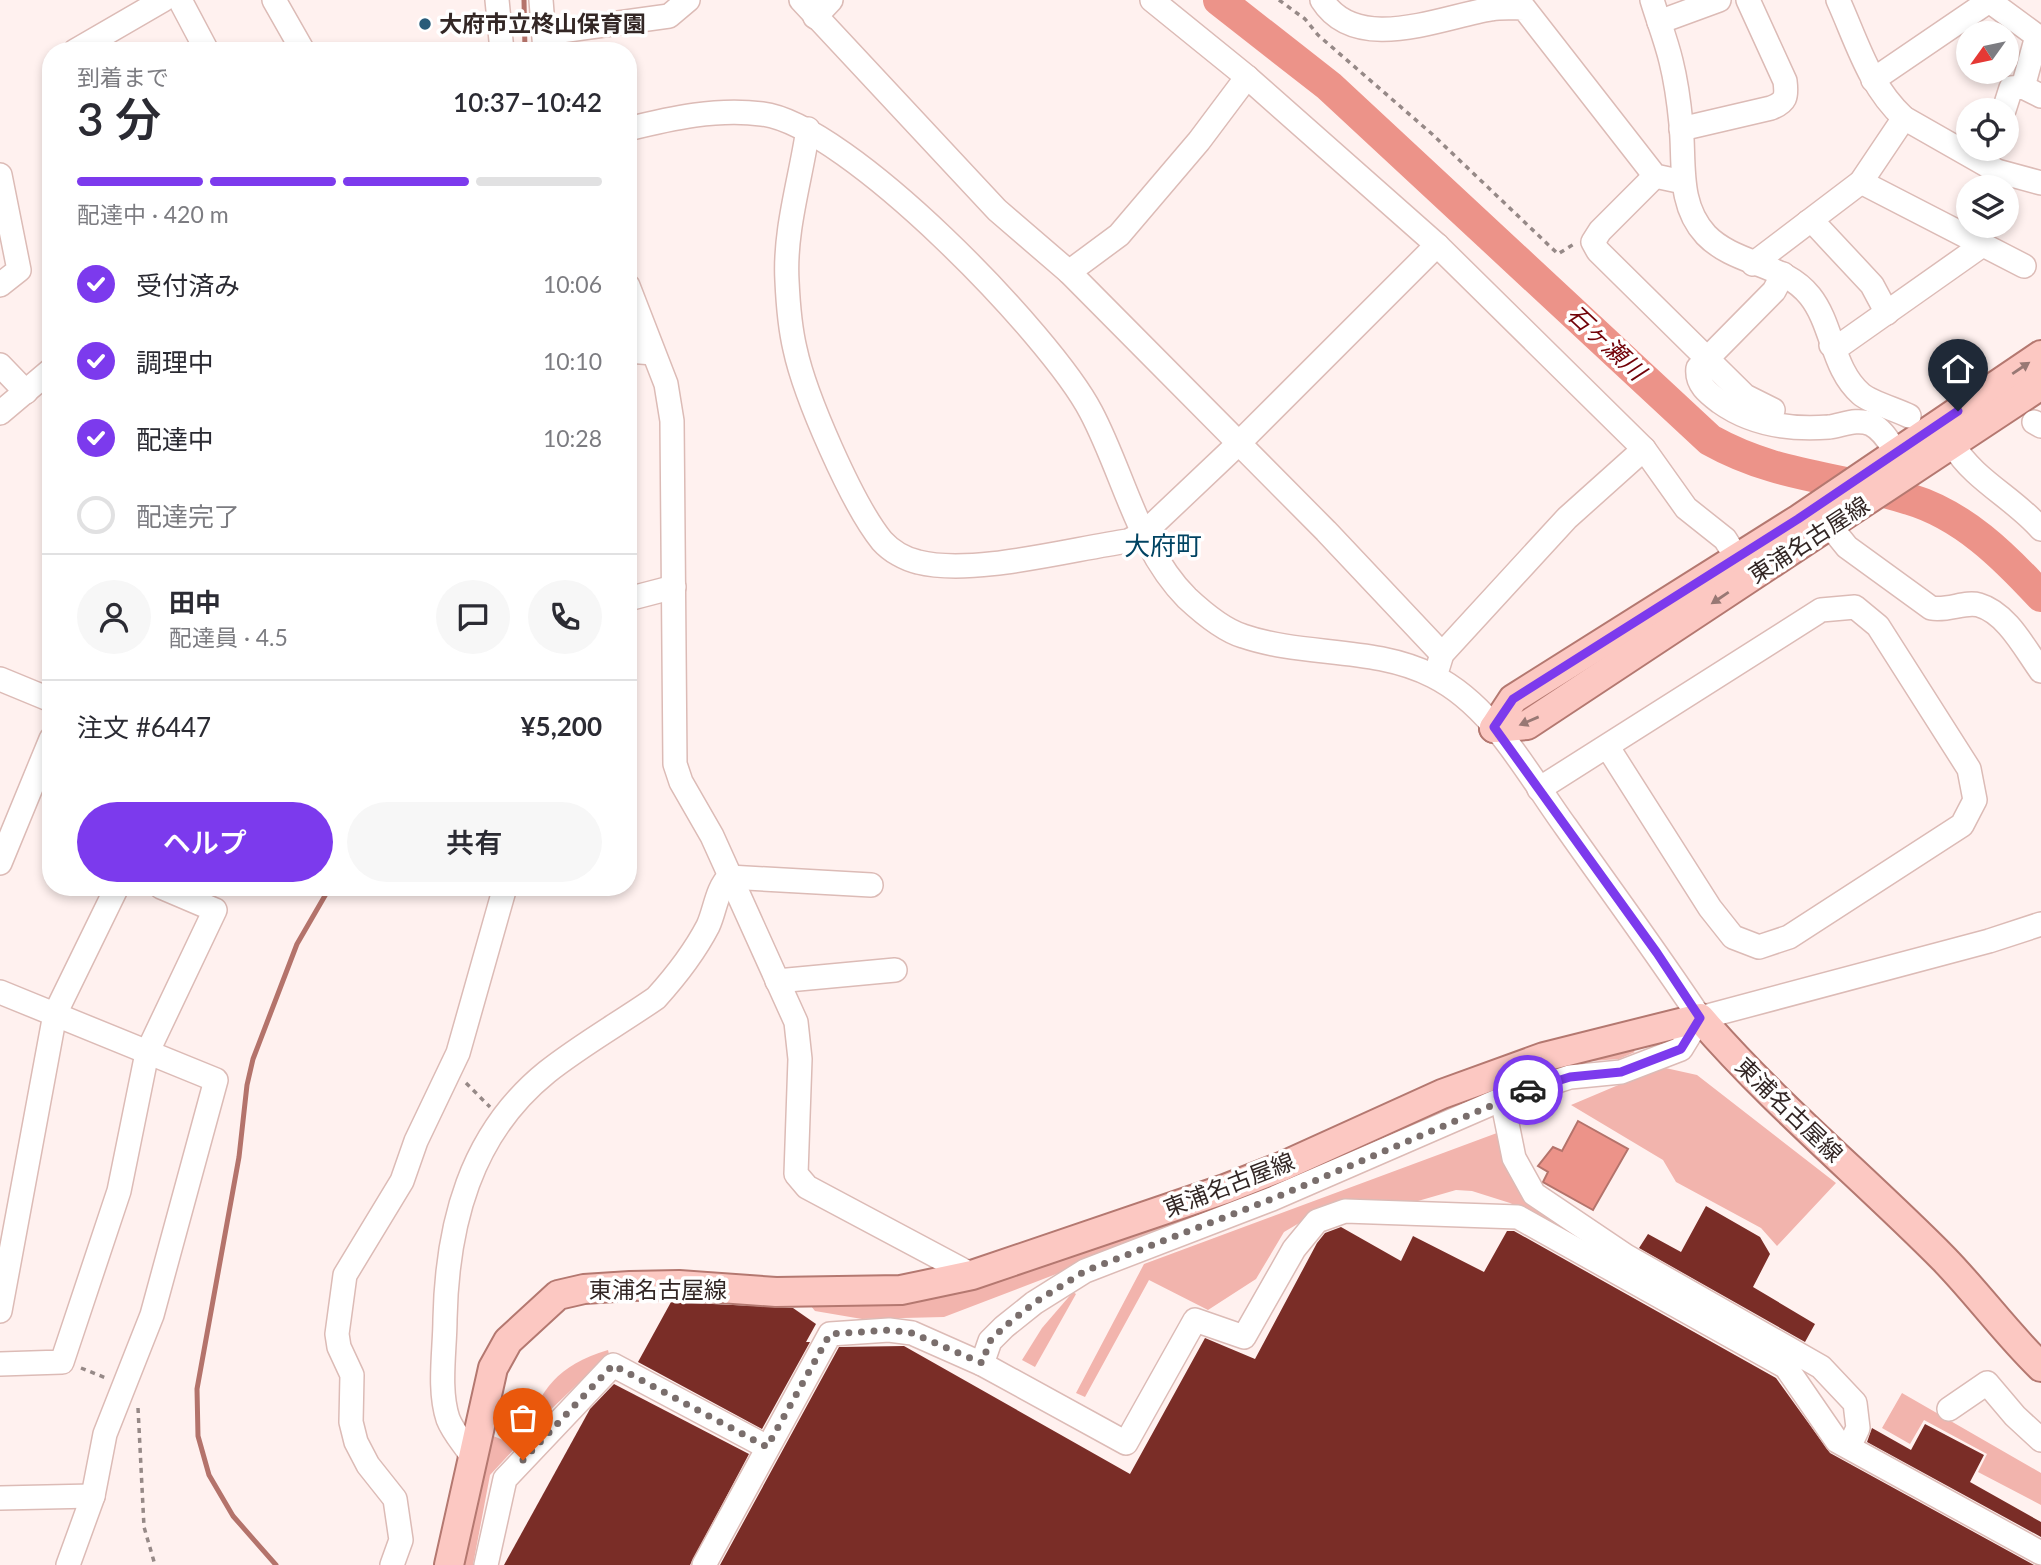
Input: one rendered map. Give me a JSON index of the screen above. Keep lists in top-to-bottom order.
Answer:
{
  "streets": {
    "main road": ["東浦名古屋線"]
  },
  "districts": ["大府町"],
  "water": ["石ヶ瀬川"],
  "places": ["大府市立柊山保育園"],
  "north": "bottom left",
  "page": {
    "heading": ["3 分", "到着まで", "10:37–10:42"],
    "panel": [
      "田中",
      "配達員 · 4.5",
      "注文 #6447",
      "¥5,200"
    ],
    "bar": "配達中 · 420 m",
    "list": [
      ["受付済み", "10:06"],
      ["調理中", "10:10"],
      ["配達中", "10:28"],
      "配達完了"
    ],
    "buttons": ["ヘルプ", "共有"]
  }
}
